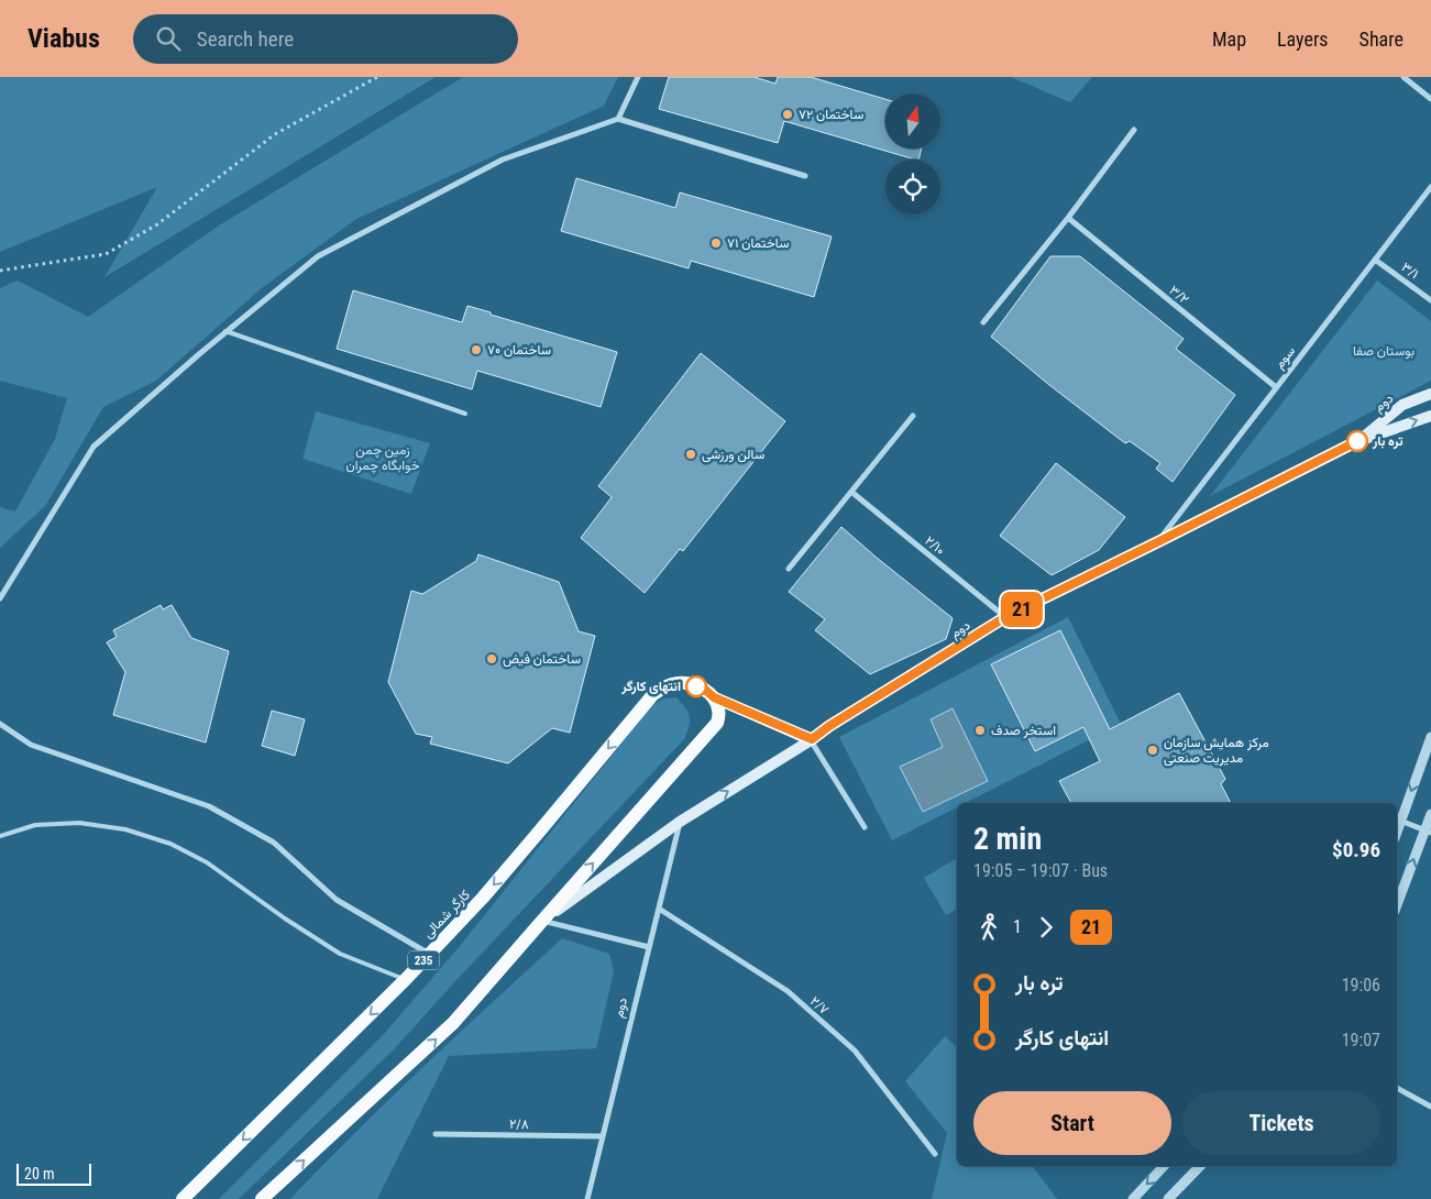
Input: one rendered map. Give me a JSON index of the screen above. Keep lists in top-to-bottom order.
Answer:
{
  "streets": {
    "main road": ["دوم", "کارگر شمالی", "235"],
    "street": [
      "۳/۱",
      "۳/۲",
      "سوم",
      "۲/۱۰",
      "۲/۷",
      "۲/۸"
    ]
  },
  "crossings": [
    ["۳/۱", "سوم"],
    ["۳/۲", "سوم"],
    ["سوم", "دوم"],
    ["دوم", "۲/۱۰"],
    ["دوم", "۲/۷"],
    ["دوم", "۲/۸"]
  ],
  "parks": ["بوستان صفا", "زمین چمن خوابگاه چمران"],
  "places": [
    "ساختمان ۷۲",
    "ساختمان ۷۱",
    "ساختمان ۷۰",
    "تره بار",
    "سالن ورزشی",
    "ساختمان فیض",
    "انتهای کارگر",
    "استخر صدف",
    "مرکز همایش سازمان مدیریت صنعتی"
  ],
  "lines": ["bus line 21"],
  "scale_bar": "20 m",
  "north": "top",
  "page": {
    "header": "Viabus",
    "search": "Search here",
    "nav": ["Map", "Layers", "Share"],
    "on_map": "21",
    "heading": ["2 min", "19:05 – 19:07 · Bus", "$0.96"],
    "legs": ["1", "21"],
    "list": [
      {
        "name": "تره بار",
        "value": "19:06"
      },
      {
        "name": "انتهای کارگر",
        "value": "19:07"
      }
    ],
    "buttons": ["Start", "Tickets"],
    "scale": "20 m"
  }
}
